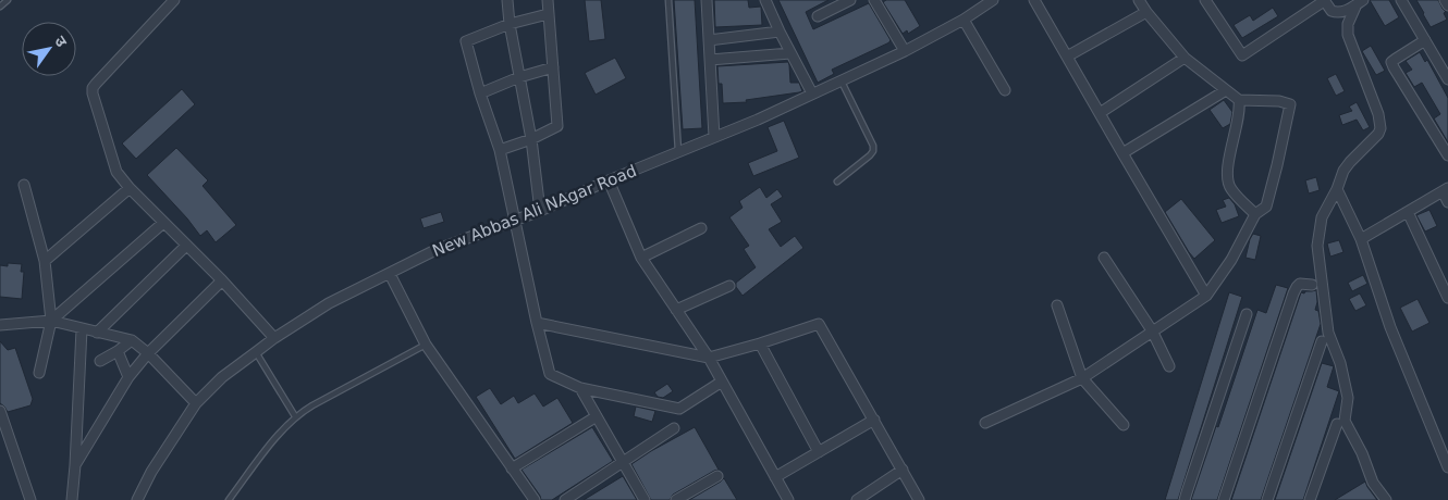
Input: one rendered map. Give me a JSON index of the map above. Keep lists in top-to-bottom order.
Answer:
{
  "streets": {
    "street": ["New Abbas Ali NAgar Road"]
  },
  "north": "top right"
}
